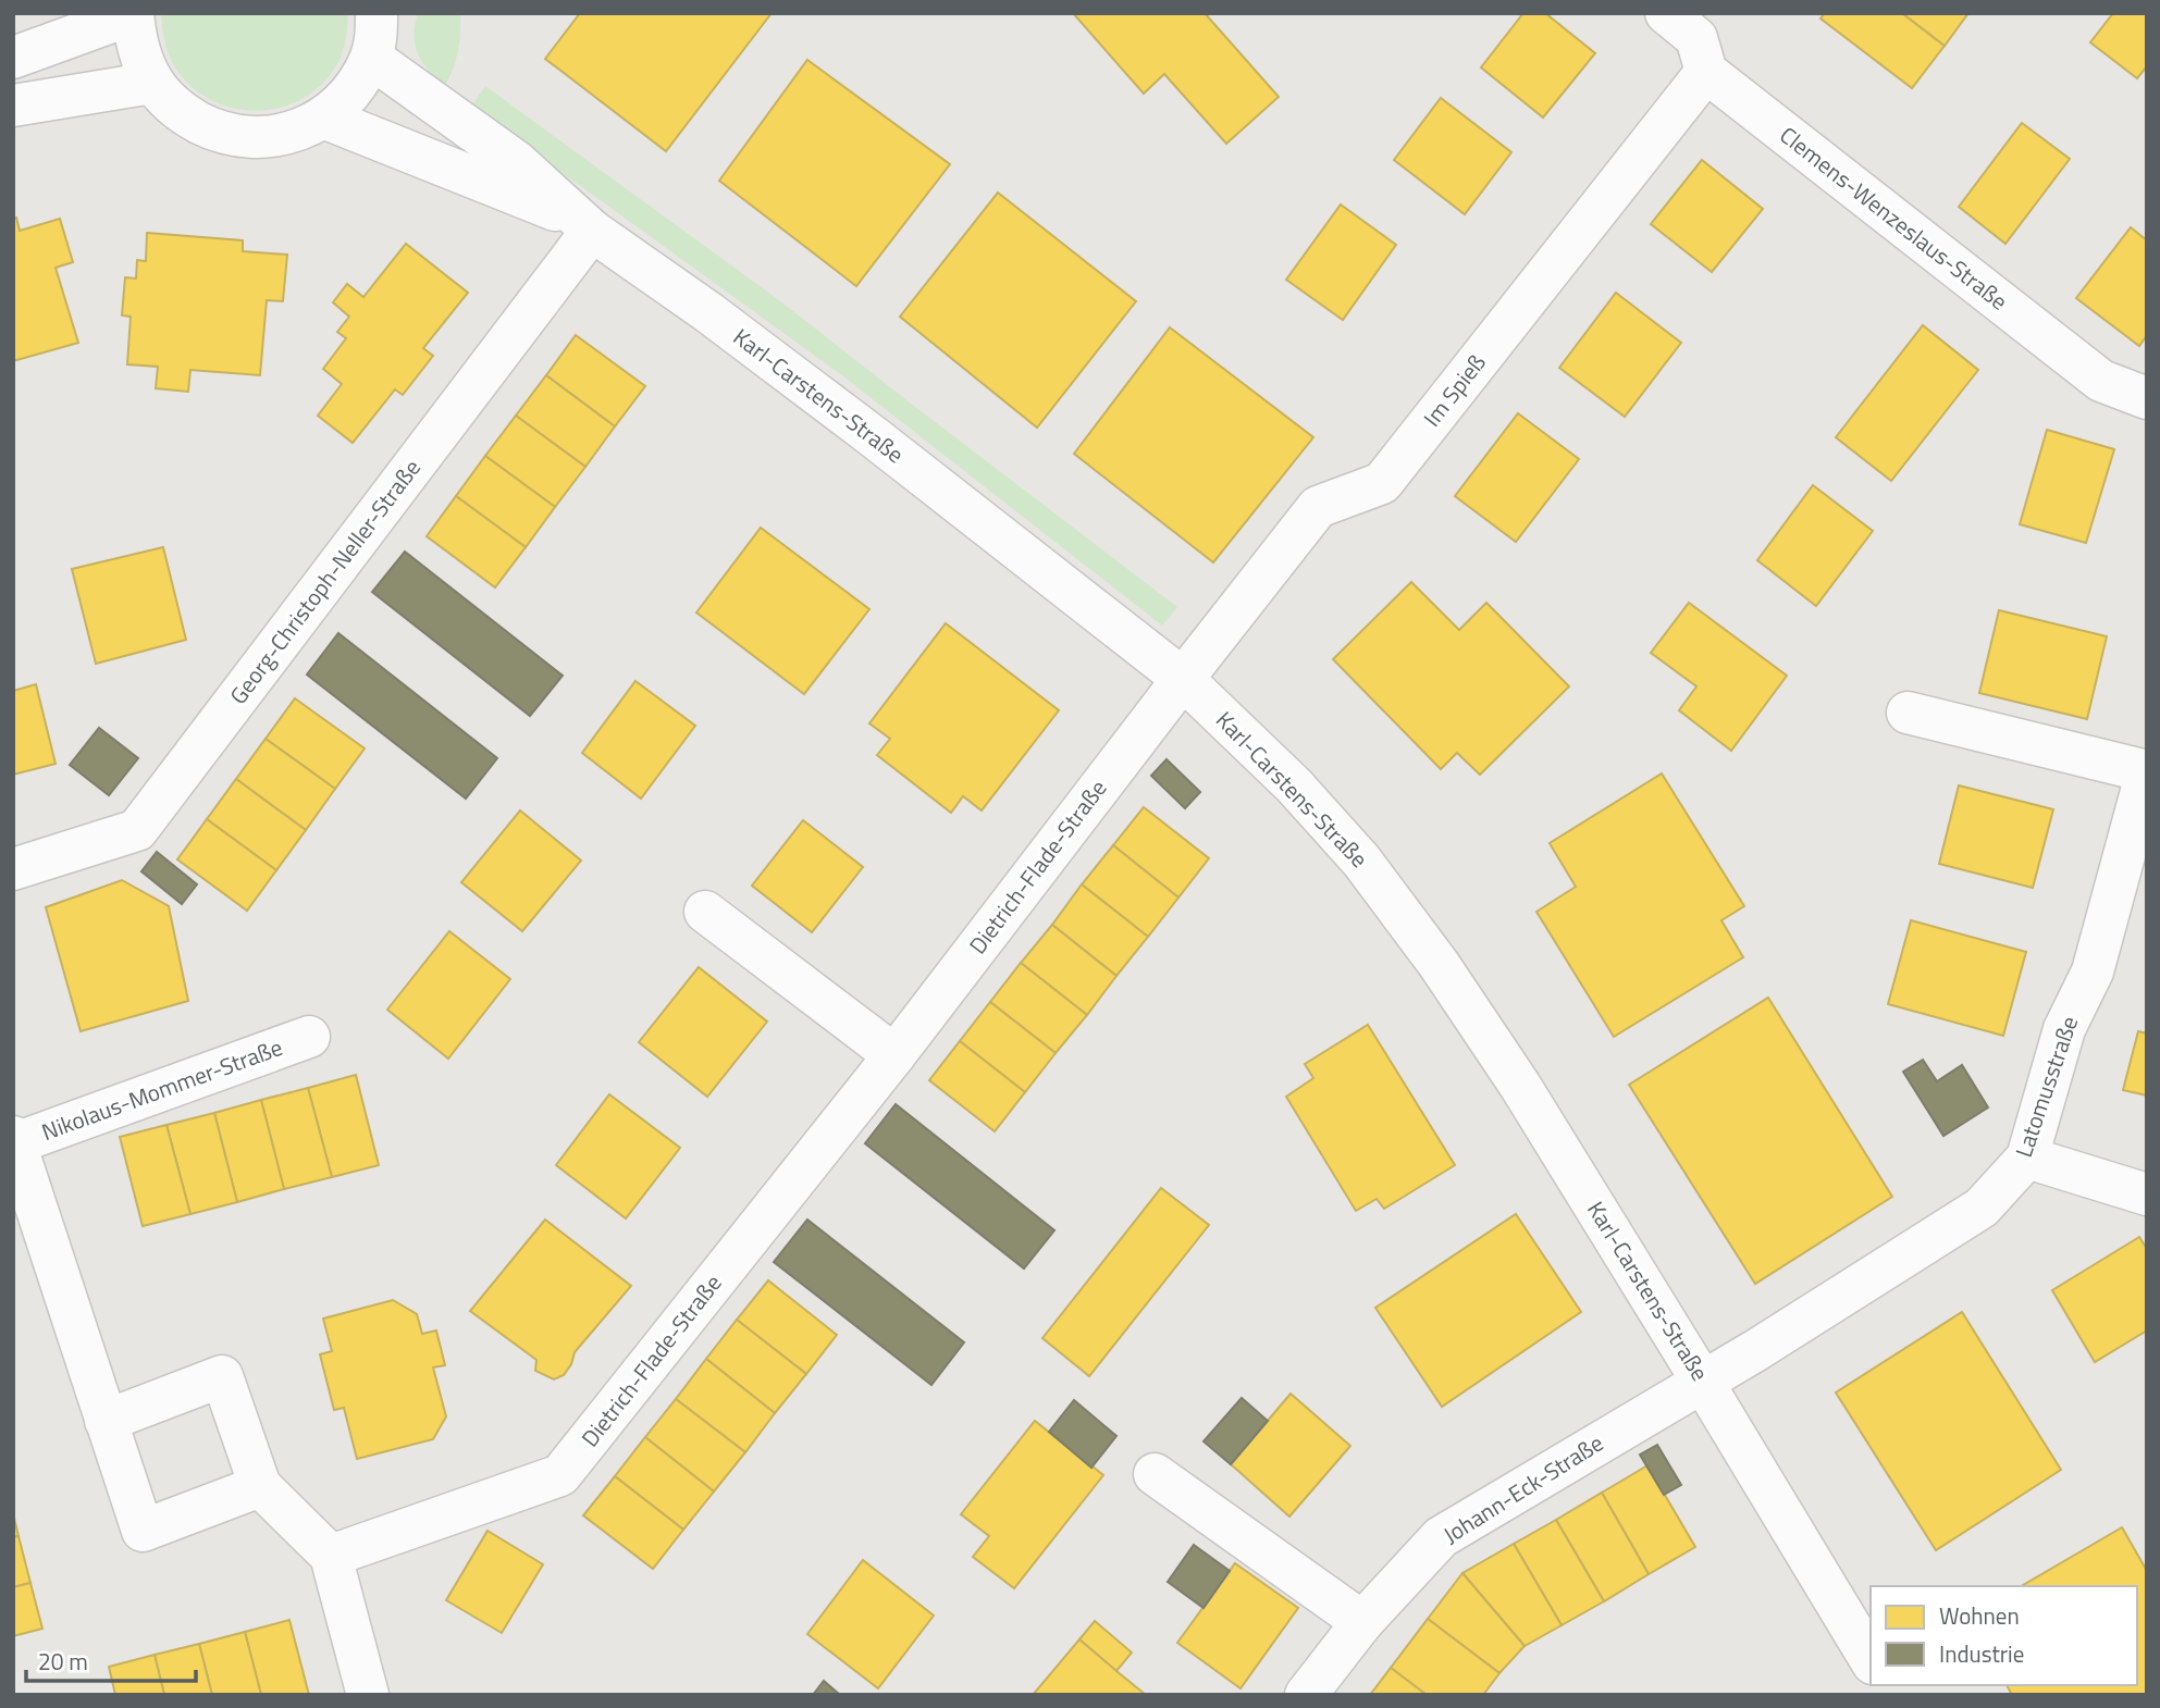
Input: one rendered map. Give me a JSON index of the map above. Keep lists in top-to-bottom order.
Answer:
{
  "streets": {
    "street": [
      "Clemens-Wenzeslaus-Straße",
      "Im Spieß",
      "Karl-Carstens-Straße",
      "Georg-Christoph-Neller-Straße",
      "Dietrich-Flade-Straße",
      "Latomusstraße",
      "Nikolaus-Mommer-Straße",
      "Johann-Eck-Straße"
    ]
  },
  "crossings": [
    ["Clemens-Wenzeslaus-Straße", "Im Spieß"],
    ["Im Spieß", "Karl-Carstens-Straße"],
    ["Im Spieß", "Dietrich-Flade-Straße"],
    ["Karl-Carstens-Straße", "Georg-Christoph-Neller-Straße"],
    ["Karl-Carstens-Straße", "Dietrich-Flade-Straße"],
    ["Karl-Carstens-Straße", "Latomusstraße"],
    ["Karl-Carstens-Straße", "Johann-Eck-Straße"],
    ["Latomusstraße", "Johann-Eck-Straße"]
  ],
  "legend": ["Wohnen", "Industrie"],
  "scale_bar": "20 m"
}
